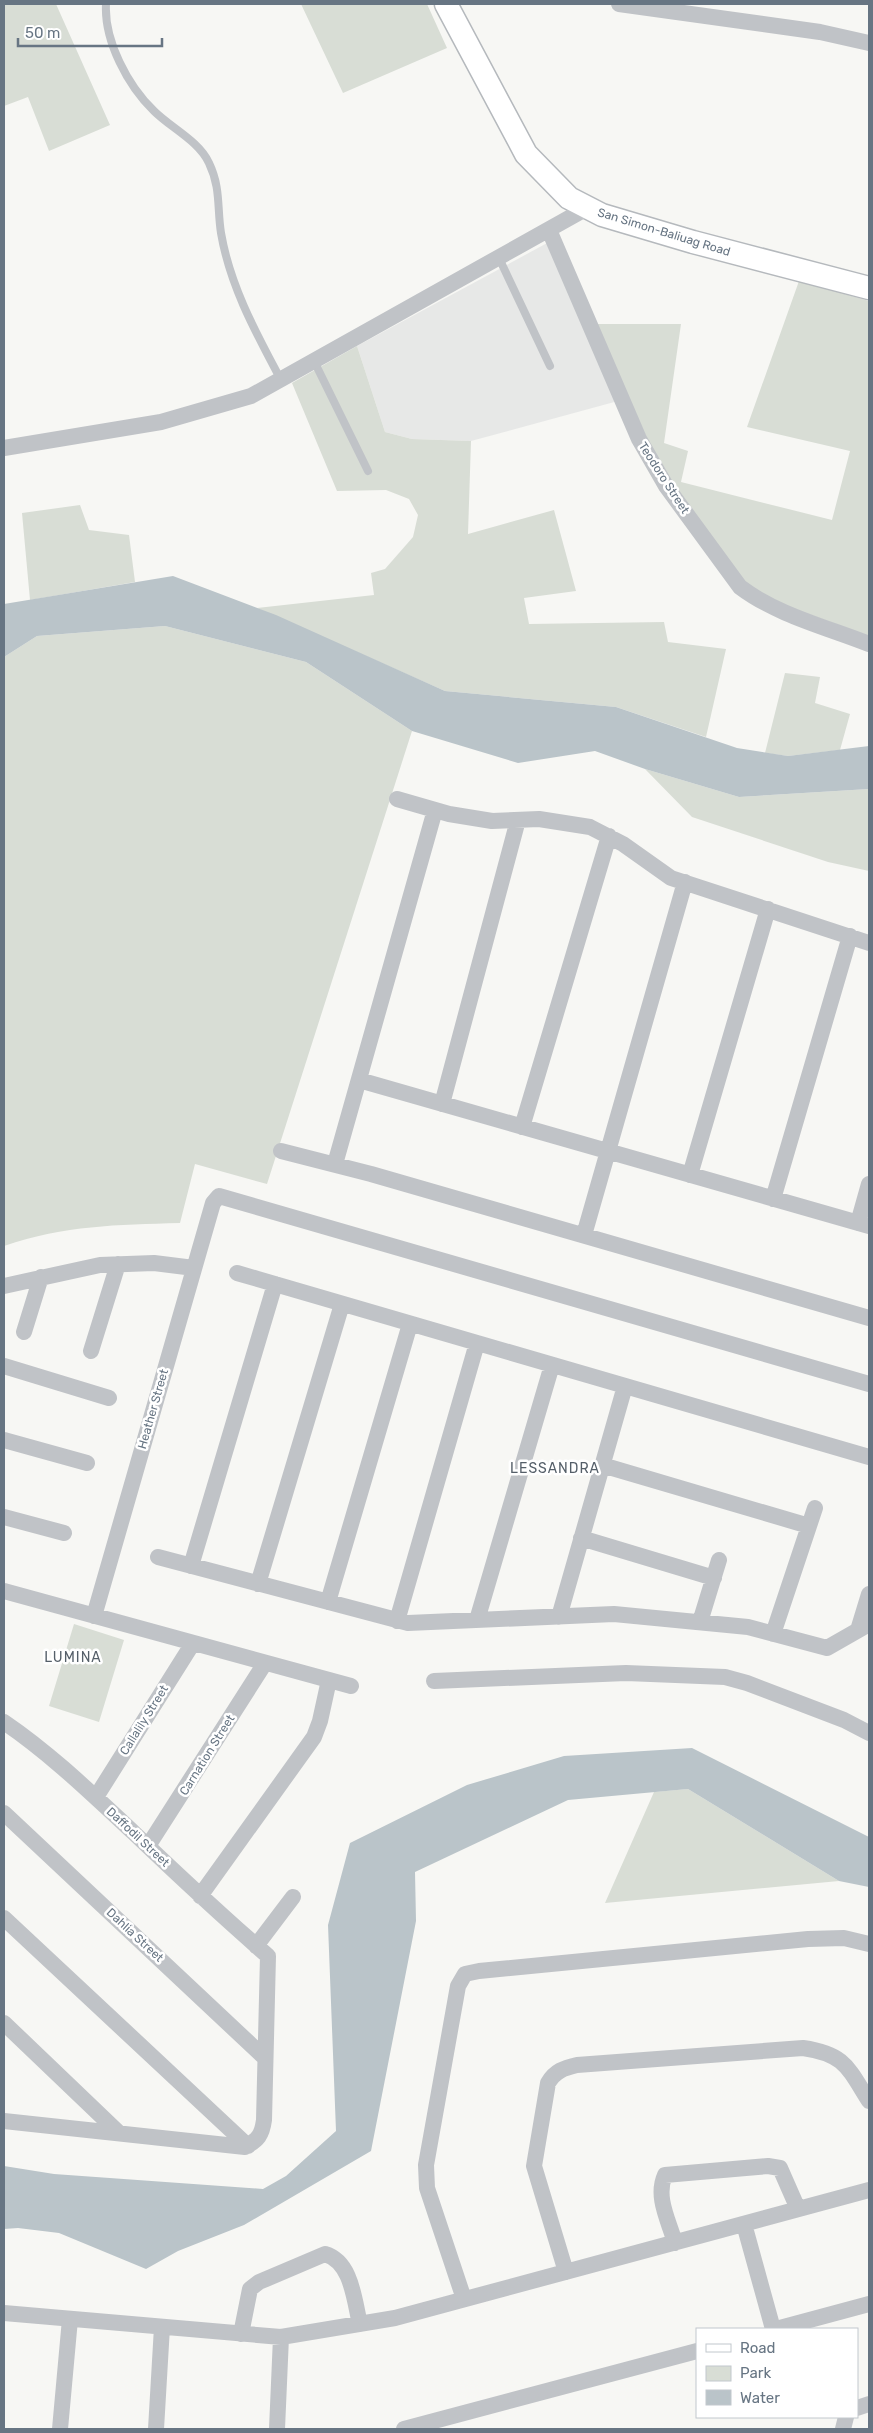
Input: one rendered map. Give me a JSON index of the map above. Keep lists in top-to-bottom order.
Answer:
{
  "streets": {
    "main road": ["San Simon-Baliuag Road"],
    "street": [
      "Teodoro Street",
      "Heather Street",
      "Callalily Street",
      "Carnation Street",
      "Daffodil Street",
      "Dahlia Street"
    ]
  },
  "crossings": [
    ["Callalily Street", "Daffodil Street"],
    ["Carnation Street", "Daffodil Street"]
  ],
  "districts": ["LESSANDRA", "LUMINA"],
  "legend": ["Road", "Park", "Water"],
  "scale_bar": "50 m"
}
